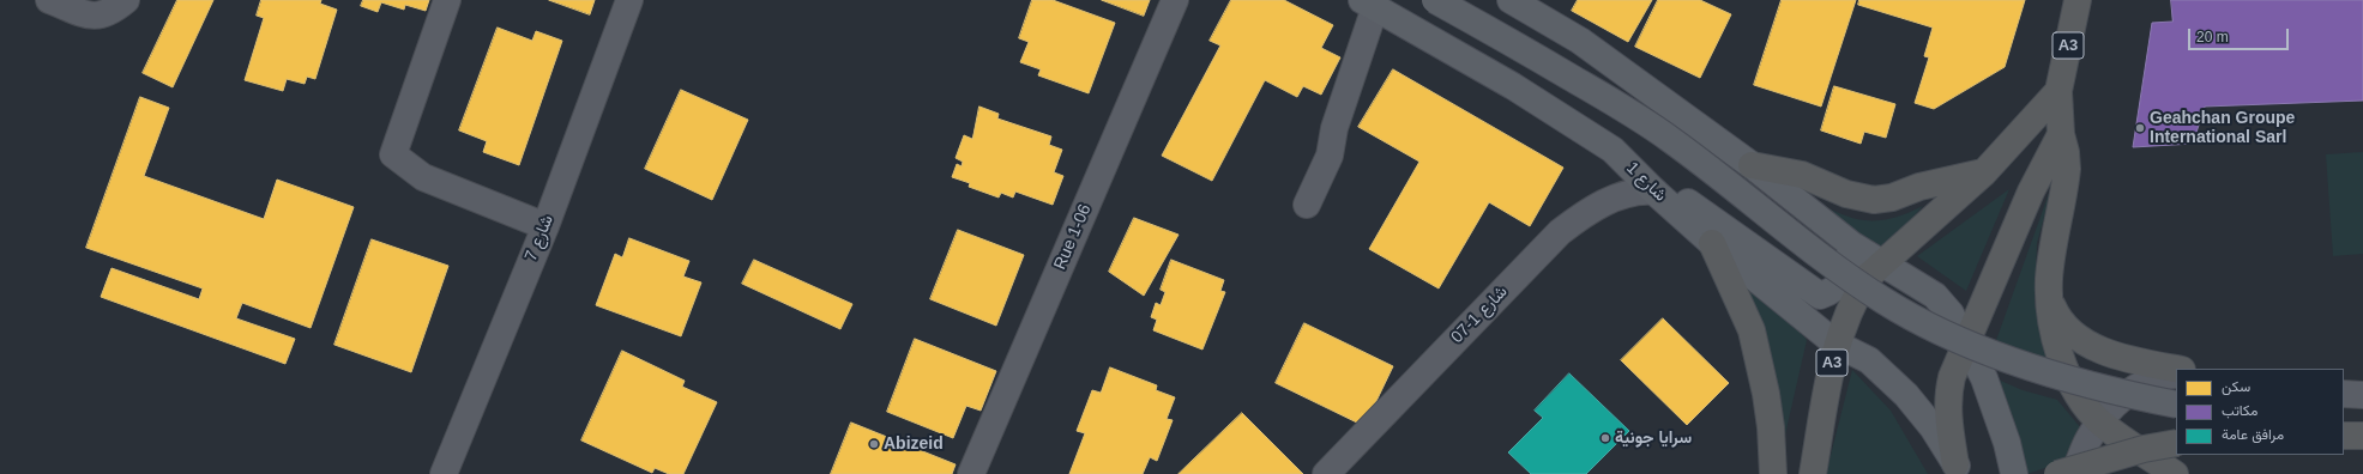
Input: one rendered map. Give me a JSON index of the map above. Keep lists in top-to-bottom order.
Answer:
{
  "streets": {
    "highway": ["A3"],
    "main road": ["شارع 1"],
    "street": ["Rue 1-06", "شارع 7", "شارع 1-07"]
  },
  "crossings": [
    ["A3", "شارع 1"],
    ["شارع 1", "شارع 1-07"]
  ],
  "places": ["Geahchan Groupe International Sarl", "سرايا جونية", "Abizeid"],
  "legend": ["سكن", "مكاتب", "مرافق عامة"],
  "scale_bar": "20 m"
}
